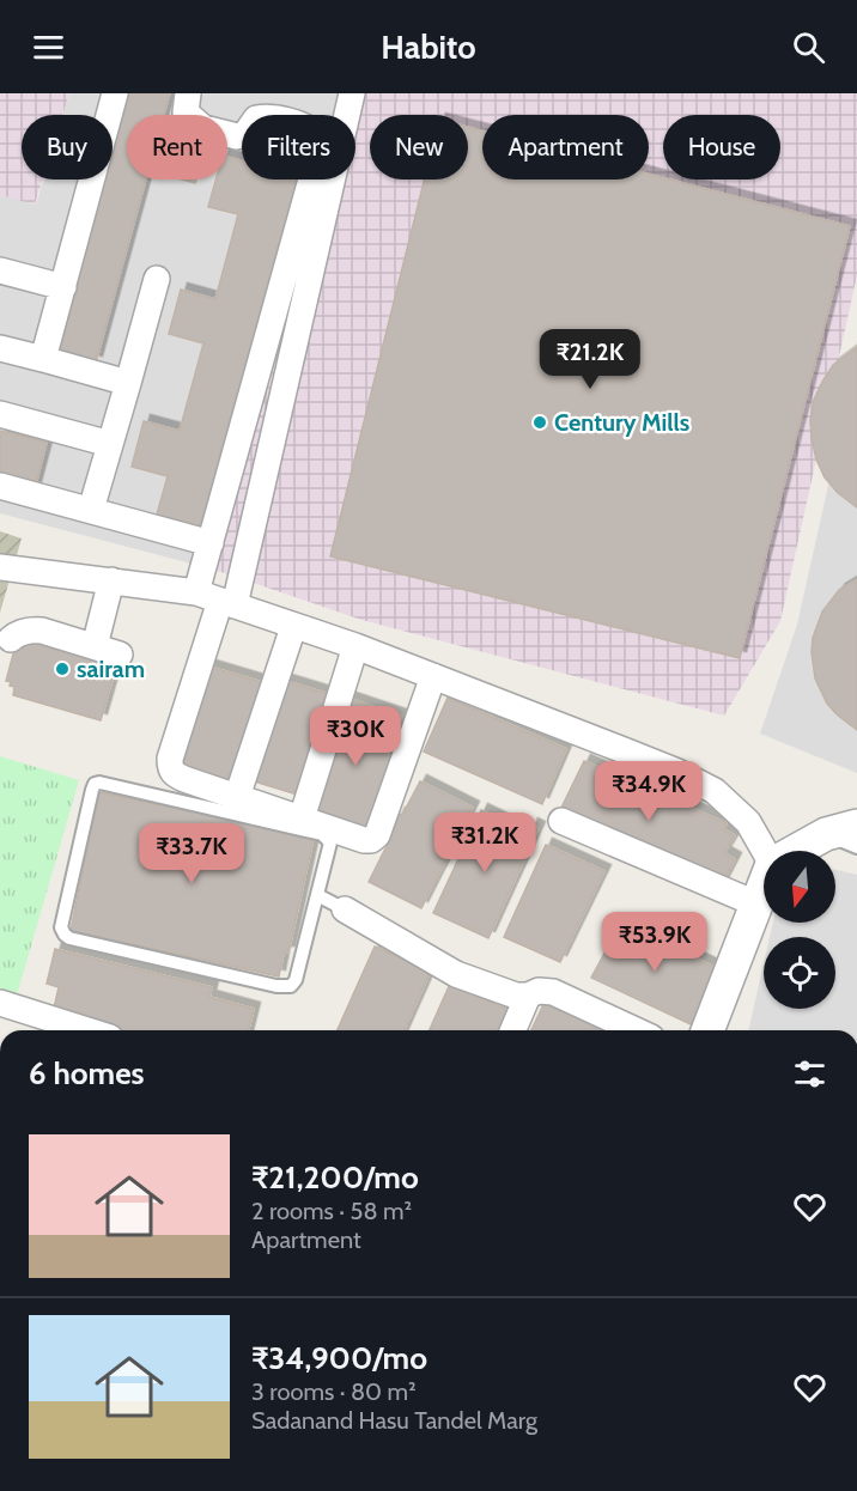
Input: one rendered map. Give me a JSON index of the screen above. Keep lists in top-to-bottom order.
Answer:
{
  "places": ["Century Mills", "sairam"],
  "north": "bottom",
  "page": {
    "header": "Habito",
    "chip": [
      "Buy",
      "Rent",
      "Filters",
      "New",
      "Apartment",
      "House"
    ],
    "price": [
      "₹21.2K",
      "₹30K",
      "₹34.9K",
      "₹31.2K",
      "₹33.7K",
      "₹53.9K"
    ],
    "heading": "6 homes",
    "list": [
      {
        "name": "₹21,200/mo",
        "note": "2 rooms · 58 m² · Apartment"
      },
      {
        "name": "₹34,900/mo",
        "note": "3 rooms · 80 m² · Sadanand Hasu Tandel Marg"
      }
    ]
  }
}
